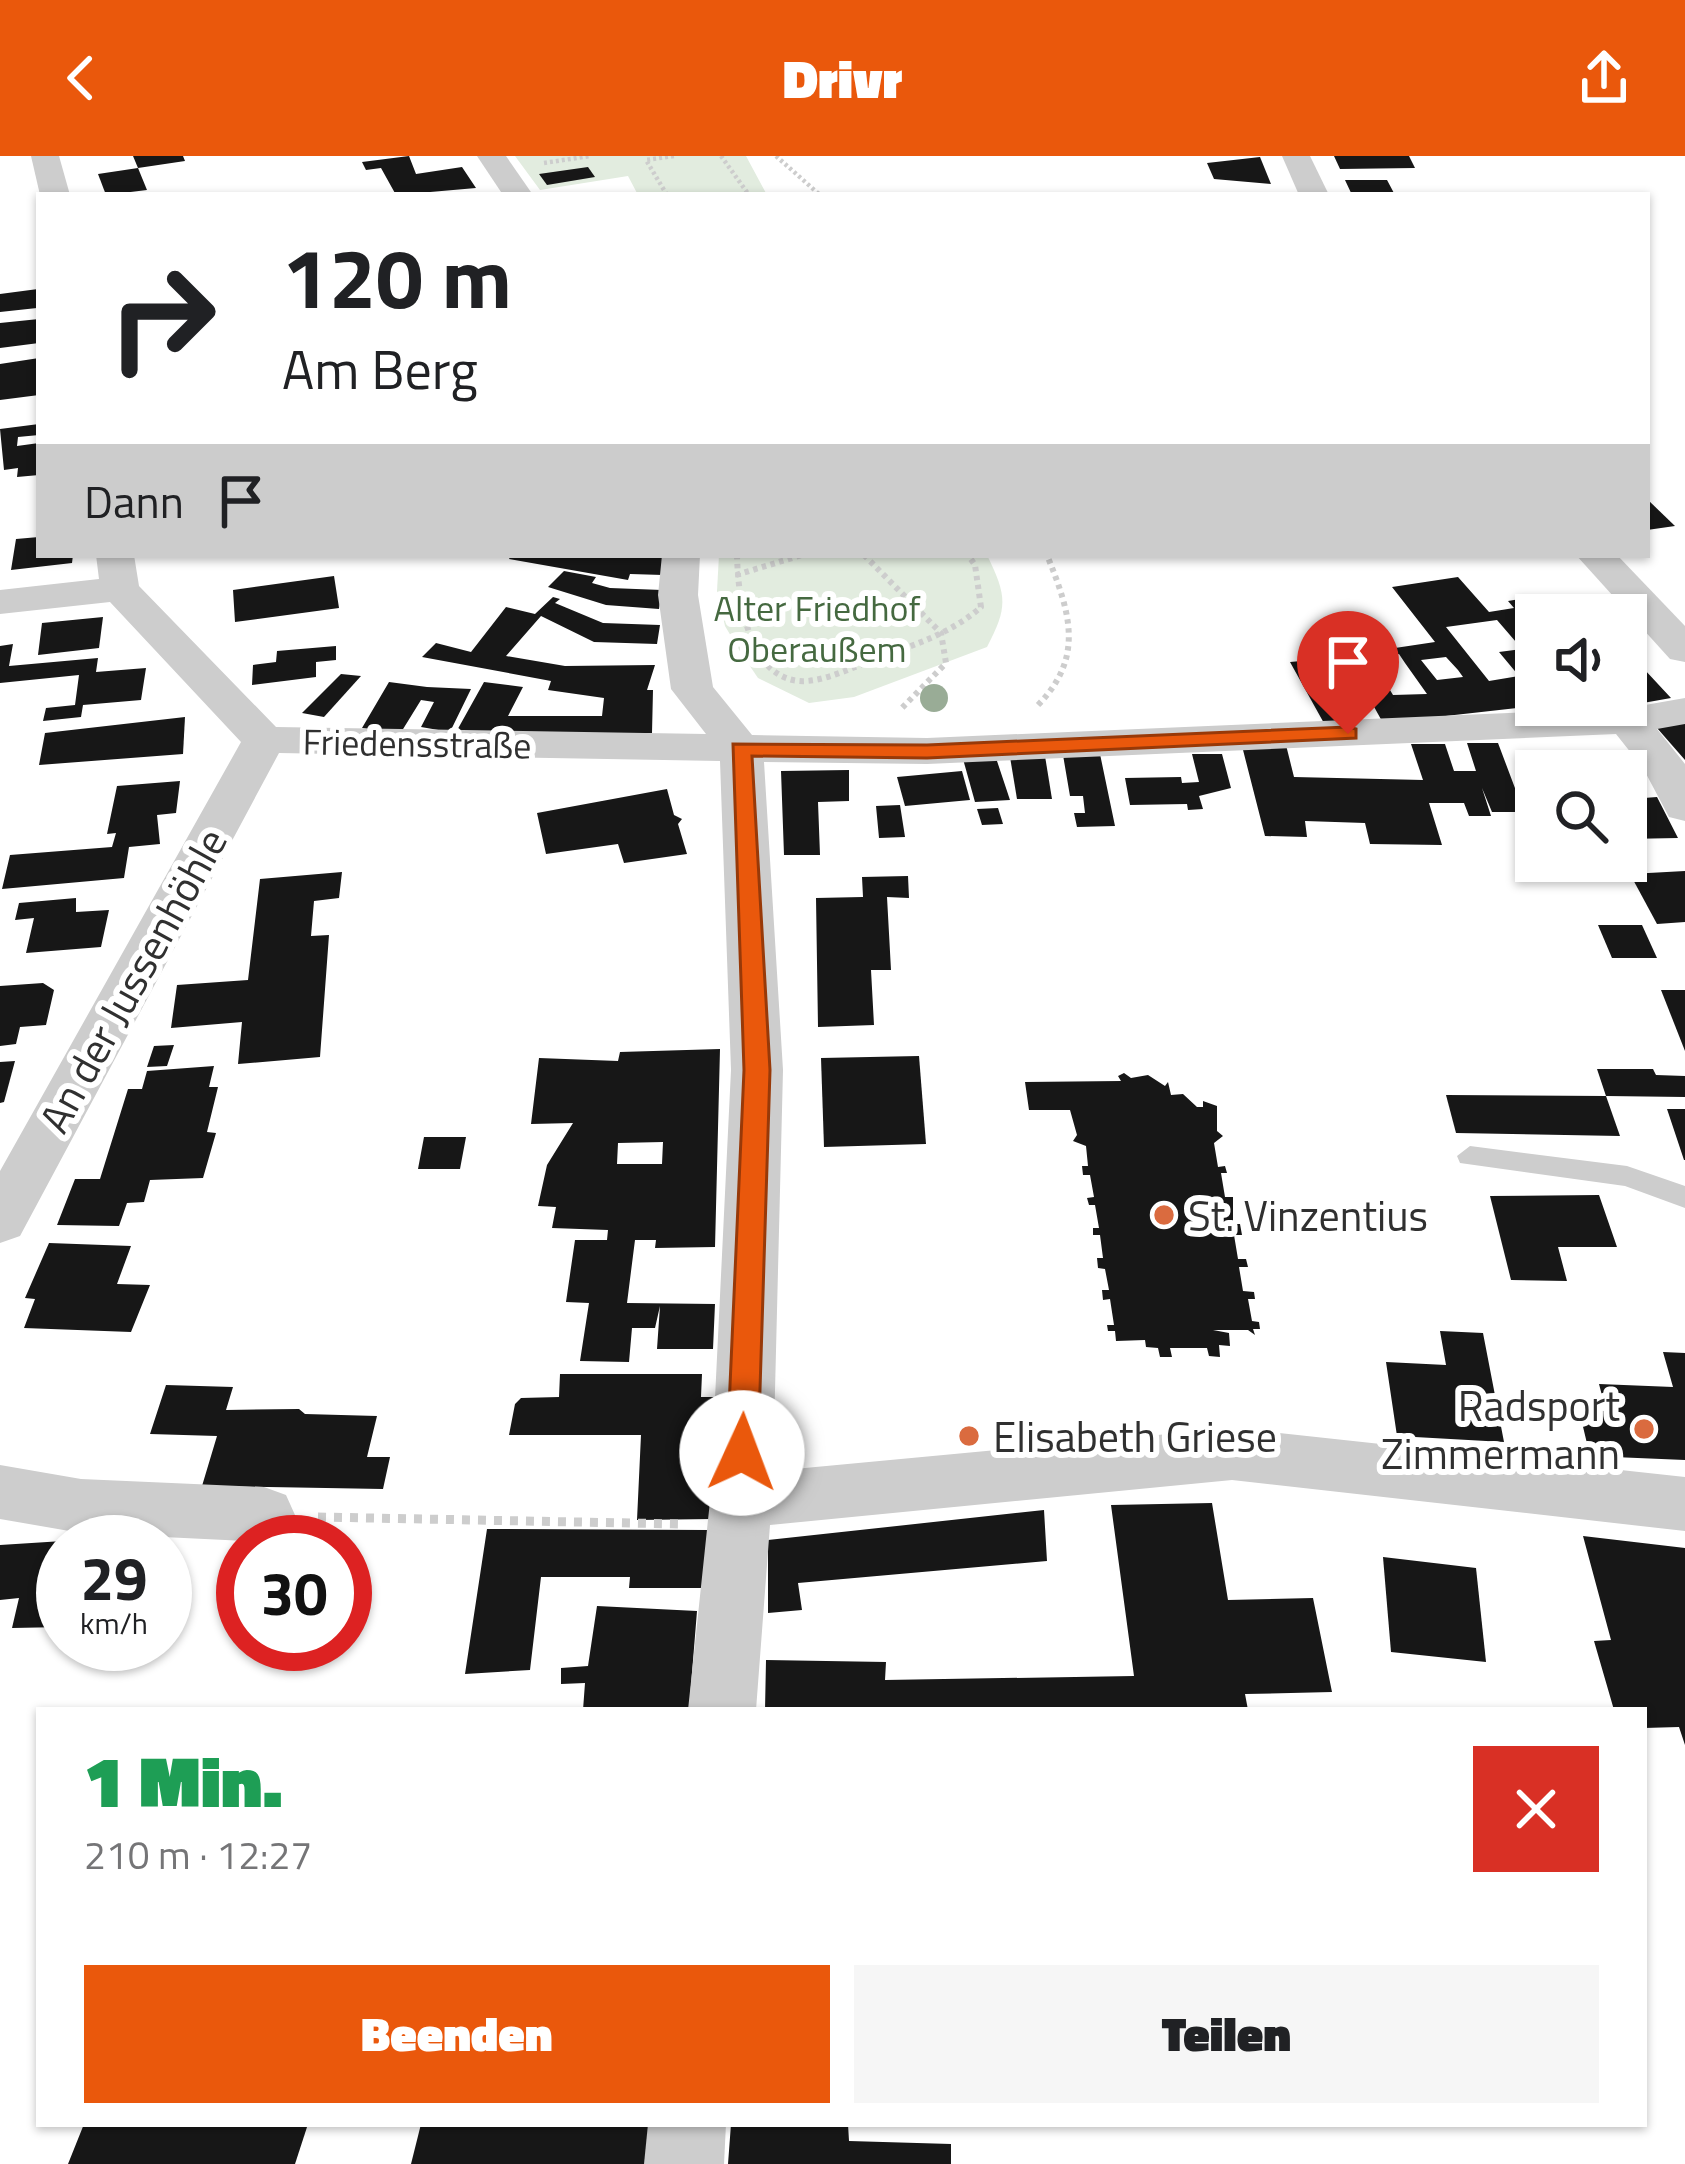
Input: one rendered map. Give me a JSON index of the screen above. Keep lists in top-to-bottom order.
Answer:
{
  "streets": {
    "street": ["Friedensstraße", "An der Jussenhöhle"]
  },
  "crossings": [
    ["Friedensstraße", "An der Jussenhöhle"]
  ],
  "parks": ["Alter Friedhof Oberaußem"],
  "places": ["St. Vinzentius", "Radsport Zimmermann", "Elisabeth Griese"],
  "page": {
    "header": "Drivr",
    "turn": ["120 m", "Am Berg"],
    "then": "Dann",
    "speed": "29 km/h",
    "limit": "30",
    "heading": ["1 Min.", "210 m · 12:27"],
    "buttons": ["Beenden", "Teilen"]
  }
}
